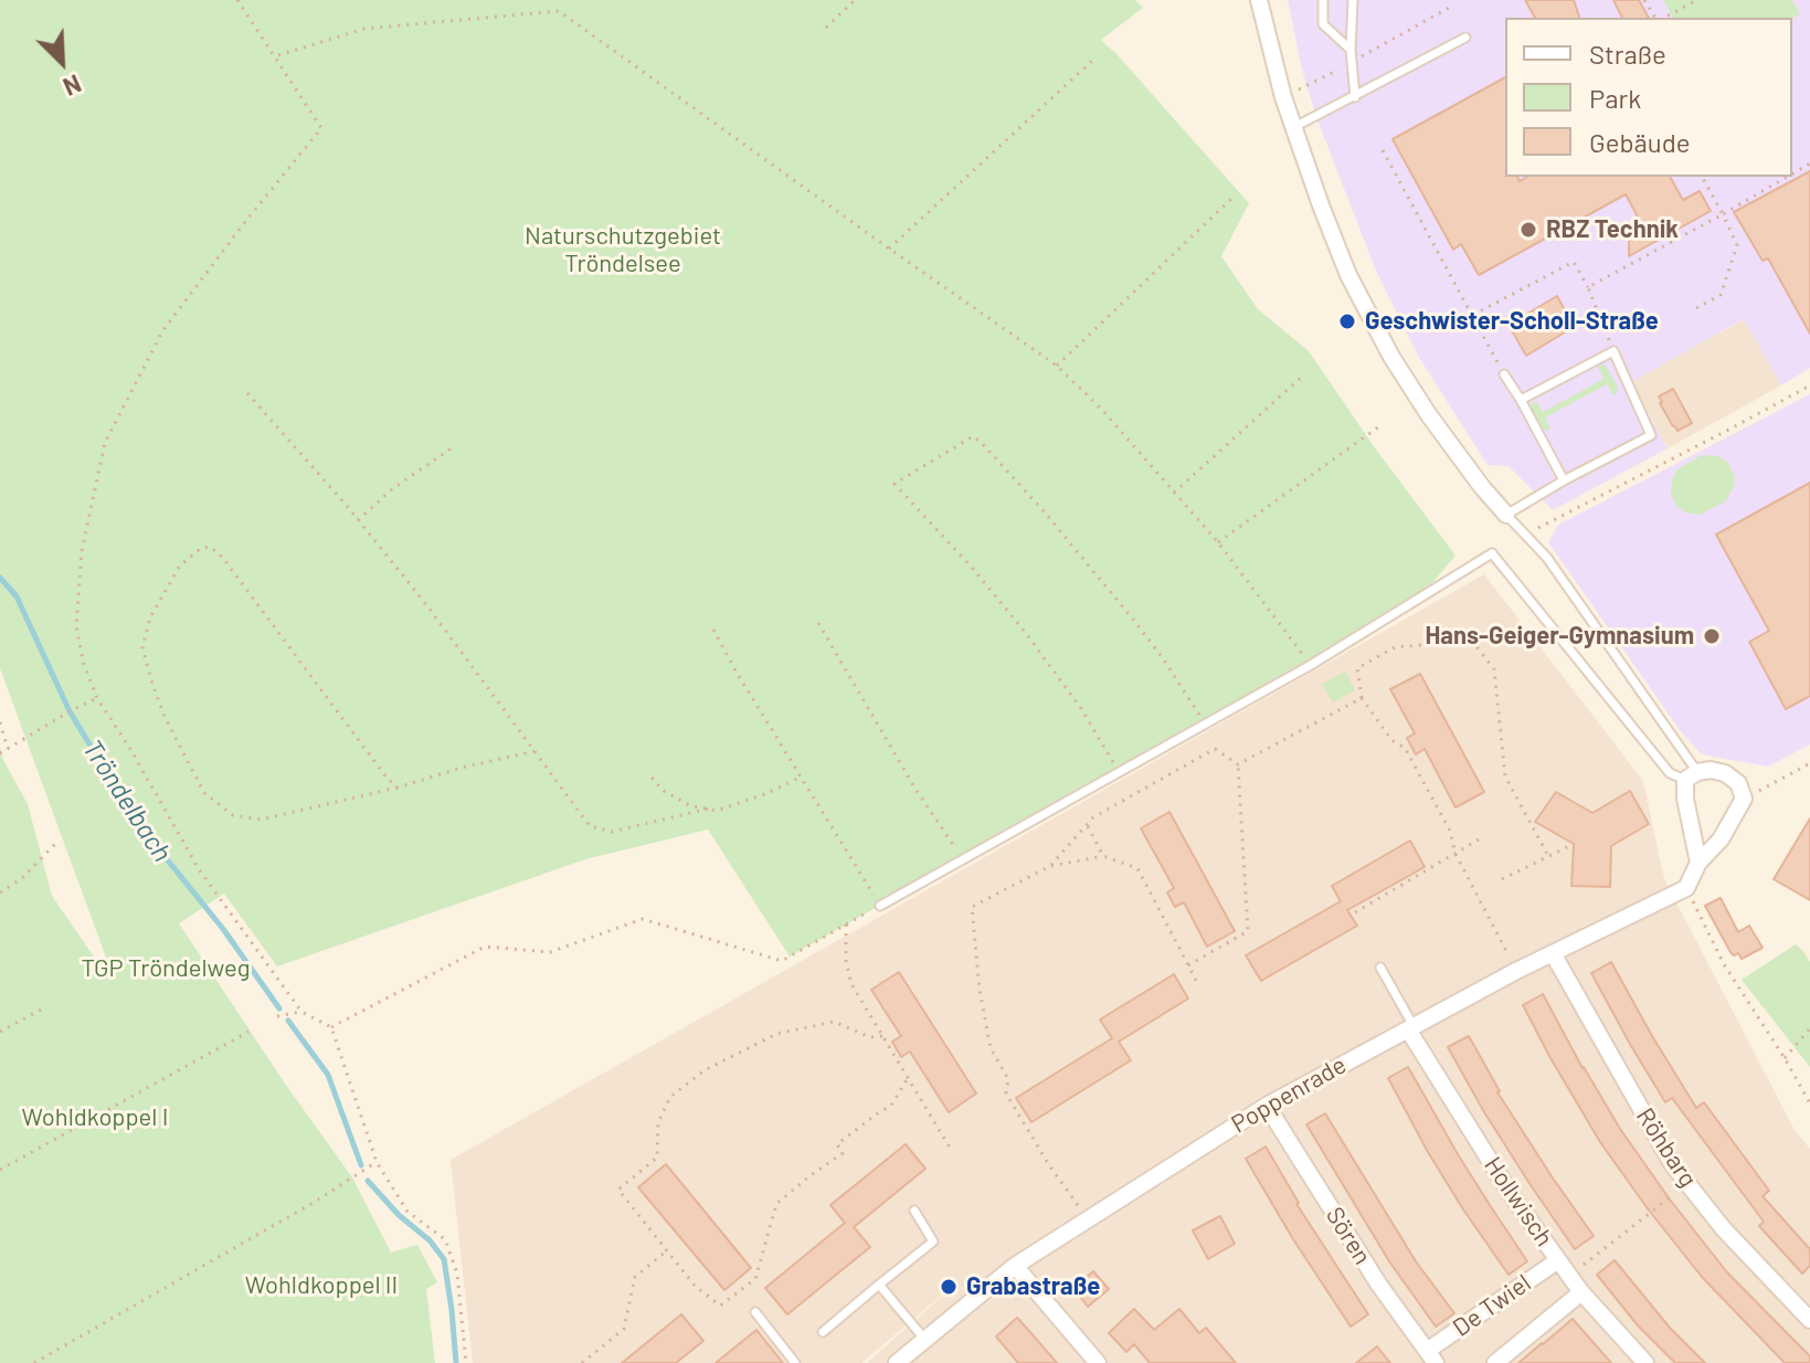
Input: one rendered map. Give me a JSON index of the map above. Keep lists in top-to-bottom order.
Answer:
{
  "streets": {
    "street": [
      "Poppenrade",
      "Röhbarg",
      "Hollwisch",
      "Sören",
      "De Twiel"
    ]
  },
  "crossings": [
    ["Poppenrade", "Röhbarg"],
    ["Poppenrade", "Hollwisch"],
    ["Poppenrade", "Sören"],
    ["Hollwisch", "De Twiel"],
    ["Sören", "De Twiel"]
  ],
  "water": ["Tröndelbach"],
  "parks": [
    "Naturschutzgebiet Tröndelsee",
    "TGP Tröndelweg",
    "Wohldkoppel I",
    "Wohldkoppel II"
  ],
  "places": [
    "RBZ Technik",
    "Geschwister-Scholl-Straße",
    "Hans-Geiger-Gymnasium",
    "Grabastraße"
  ],
  "legend": ["Straße", "Park", "Gebäude"],
  "north": "bottom right"
}
